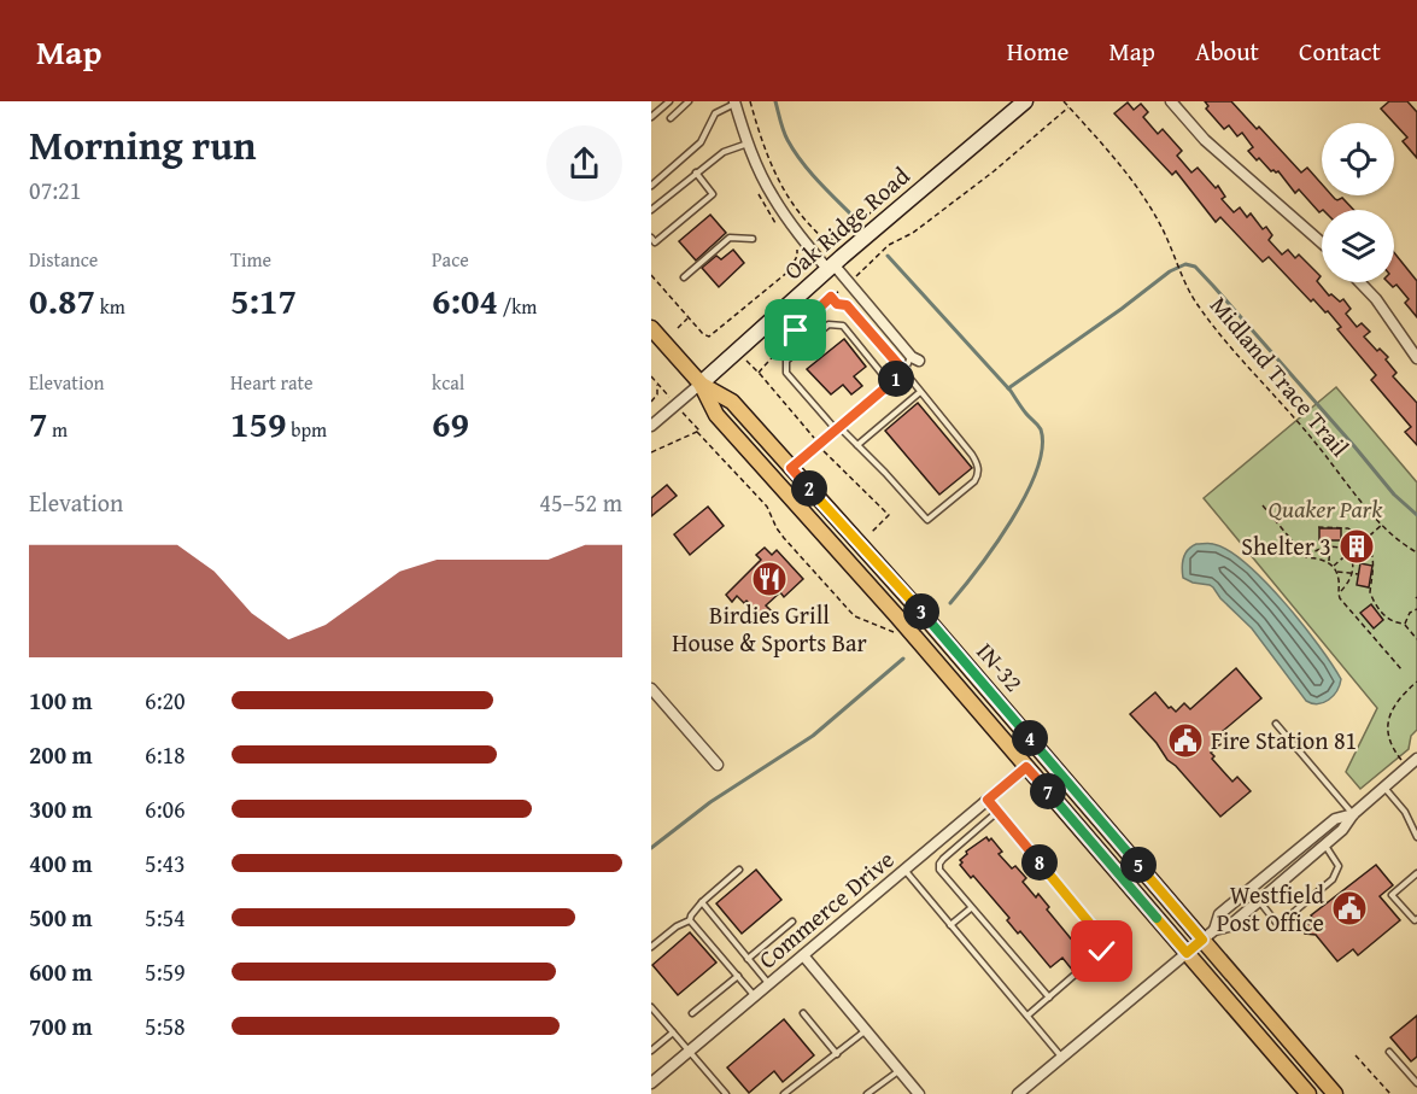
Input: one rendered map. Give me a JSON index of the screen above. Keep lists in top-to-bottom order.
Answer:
{
  "streets": {
    "main road": ["IN-32"],
    "street": ["Oak Ridge Road", "Commerce Drive"],
    "path": ["Midland Trace Trail"]
  },
  "crossings": [
    ["Oak Ridge Road", "IN-32"],
    ["IN-32", "Commerce Drive"]
  ],
  "parks": ["Quaker Park"],
  "places": {
    "building": ["Shelter 3"],
    "restaurant": ["Birdies Grill House & Sports Bar"],
    "public building": ["Fire Station 81", "Westfield Post Office"]
  },
  "page": {
    "header": "Map",
    "nav": [
      "Home",
      "Map",
      "About",
      "Contact"
    ],
    "heading": ["Morning run", "07:21"],
    "stats": [
      ["Distance", "0.87 km"],
      ["Time", "5:17"],
      ["Pace", "6:04 /km"],
      ["Elevation", "7 m"],
      ["Heart rate", "159 bpm"],
      ["kcal", "69"]
    ],
    "pins": [
      "1",
      "2",
      "3",
      "4",
      "7",
      "8",
      "5"
    ],
    "chart": ["Elevation", "45–52 m"],
    "list": [
      {
        "name": "100 m",
        "note": "6:20"
      },
      {
        "name": "200 m",
        "note": "6:18"
      },
      {
        "name": "300 m",
        "note": "6:06"
      },
      {
        "name": "400 m",
        "note": "5:43"
      },
      {
        "name": "500 m",
        "note": "5:54"
      },
      {
        "name": "600 m",
        "note": "5:59"
      },
      {
        "name": "700 m",
        "note": "5:58"
      }
    ]
  }
}
